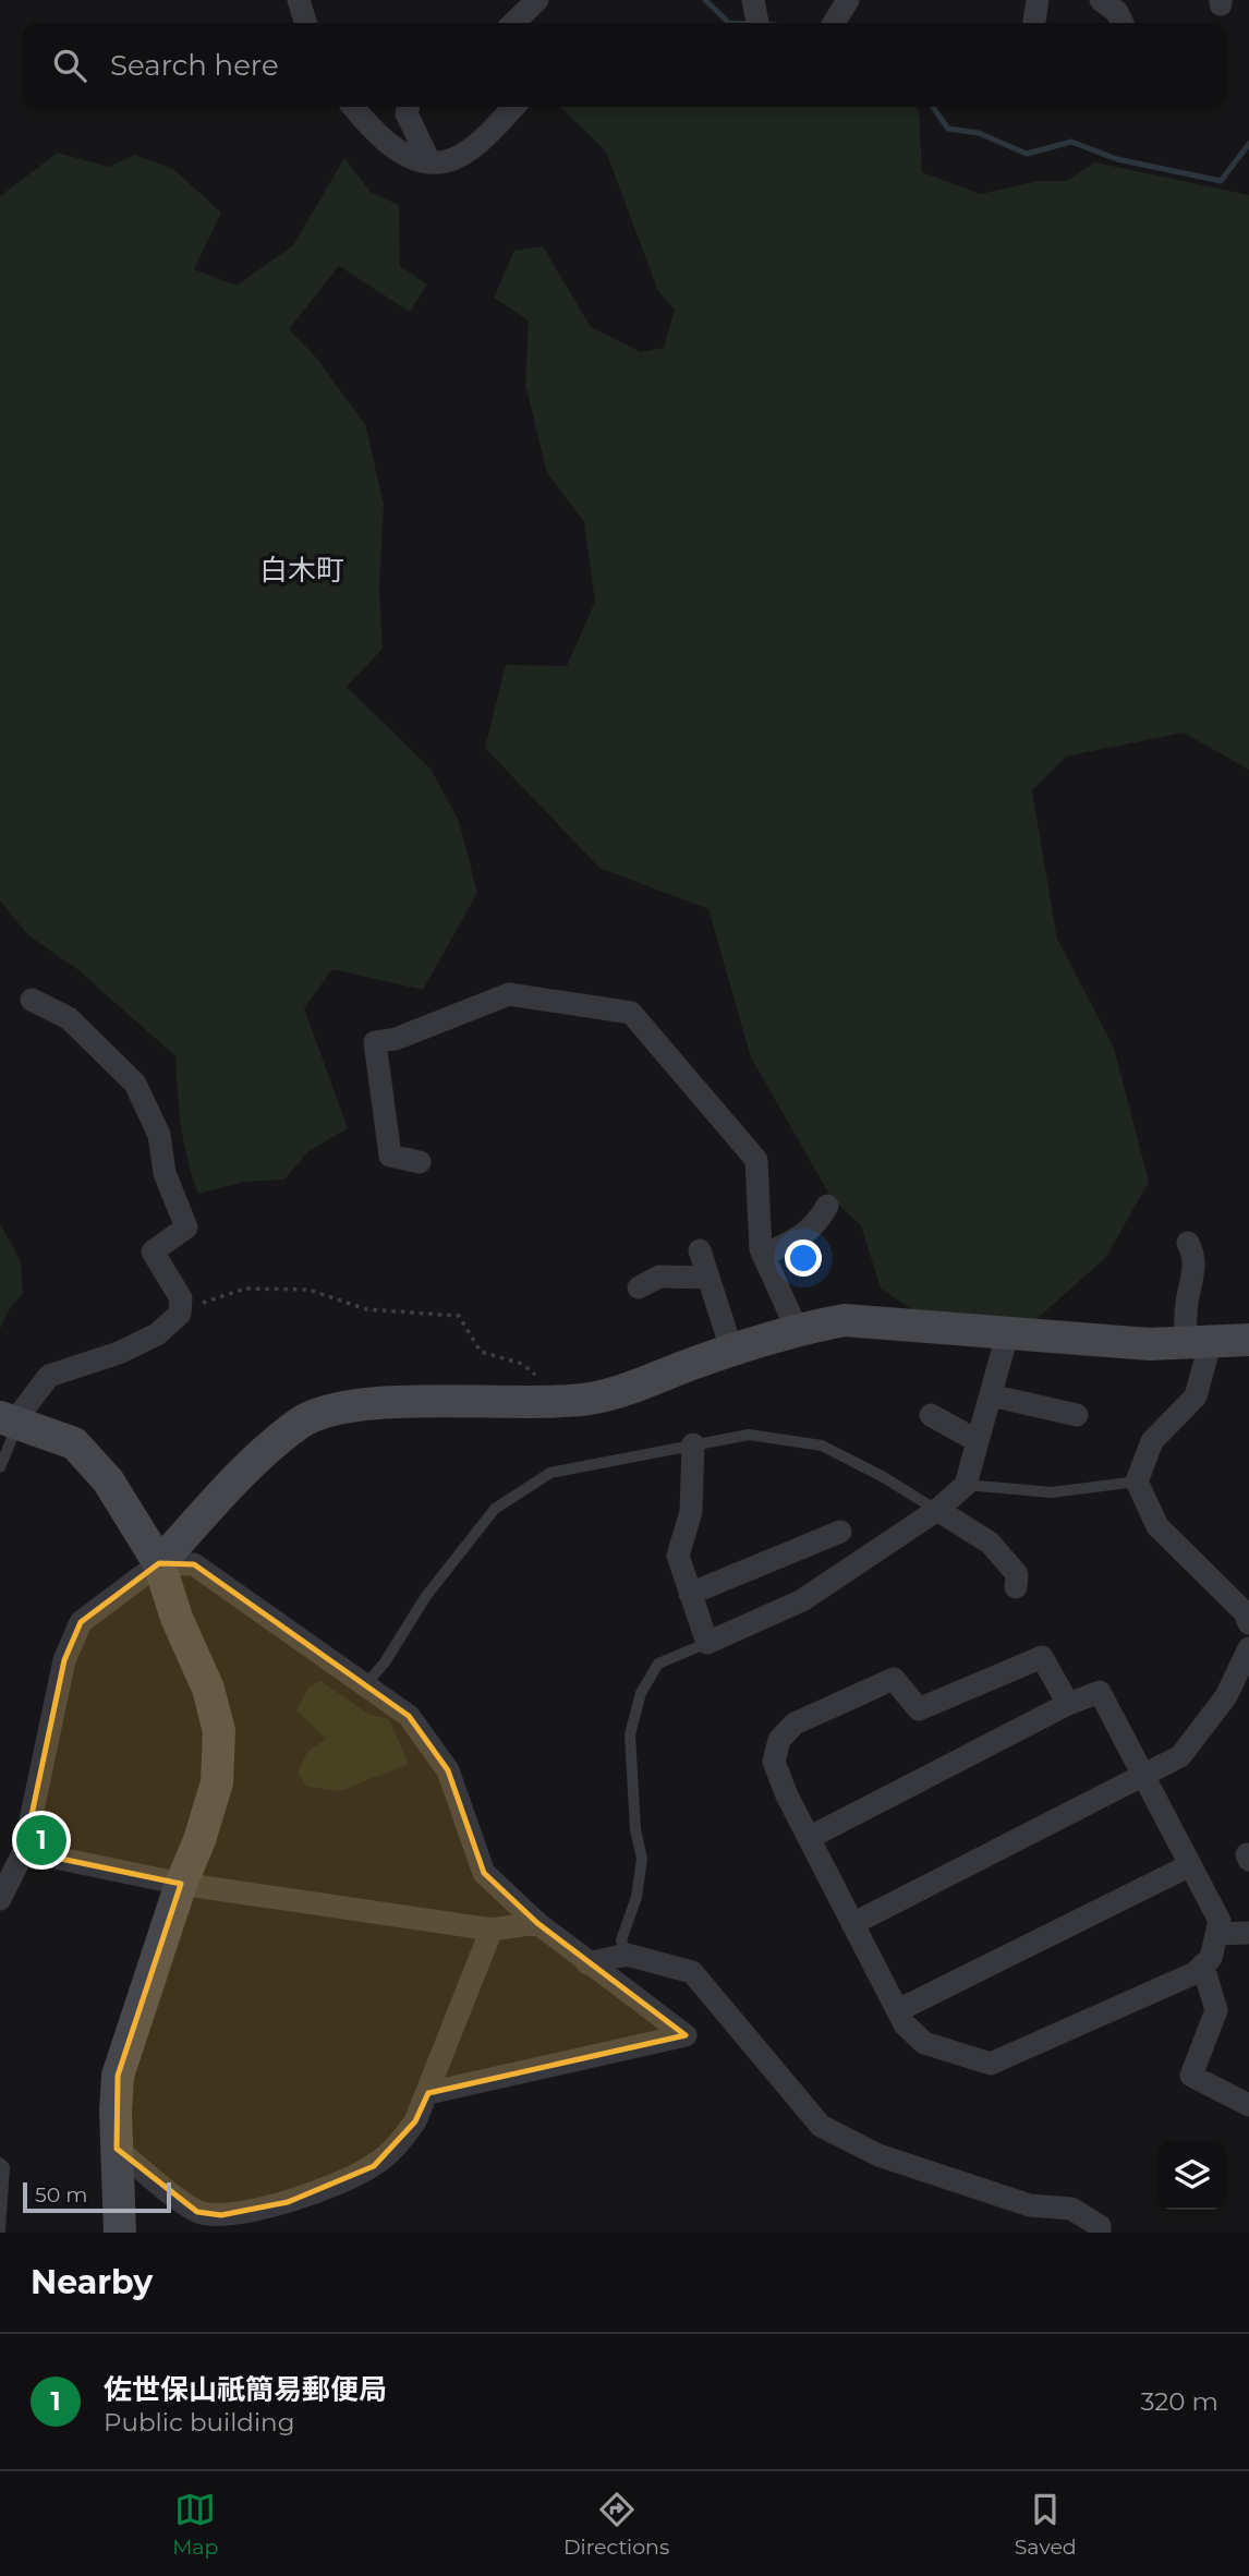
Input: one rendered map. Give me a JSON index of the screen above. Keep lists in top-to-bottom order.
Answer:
{
  "districts": ["白木町"],
  "scale_bar": "50 m",
  "page": {
    "search": "Search here",
    "pins": "1",
    "scale": "50 m",
    "heading": "Nearby",
    "list": [
      {
        "mark": "1",
        "name": "佐世保山祇簡易郵便局",
        "note": "Public building",
        "value": "320 m"
      }
    ],
    "nav": ["Map", "Directions", "Saved"]
  }
}
